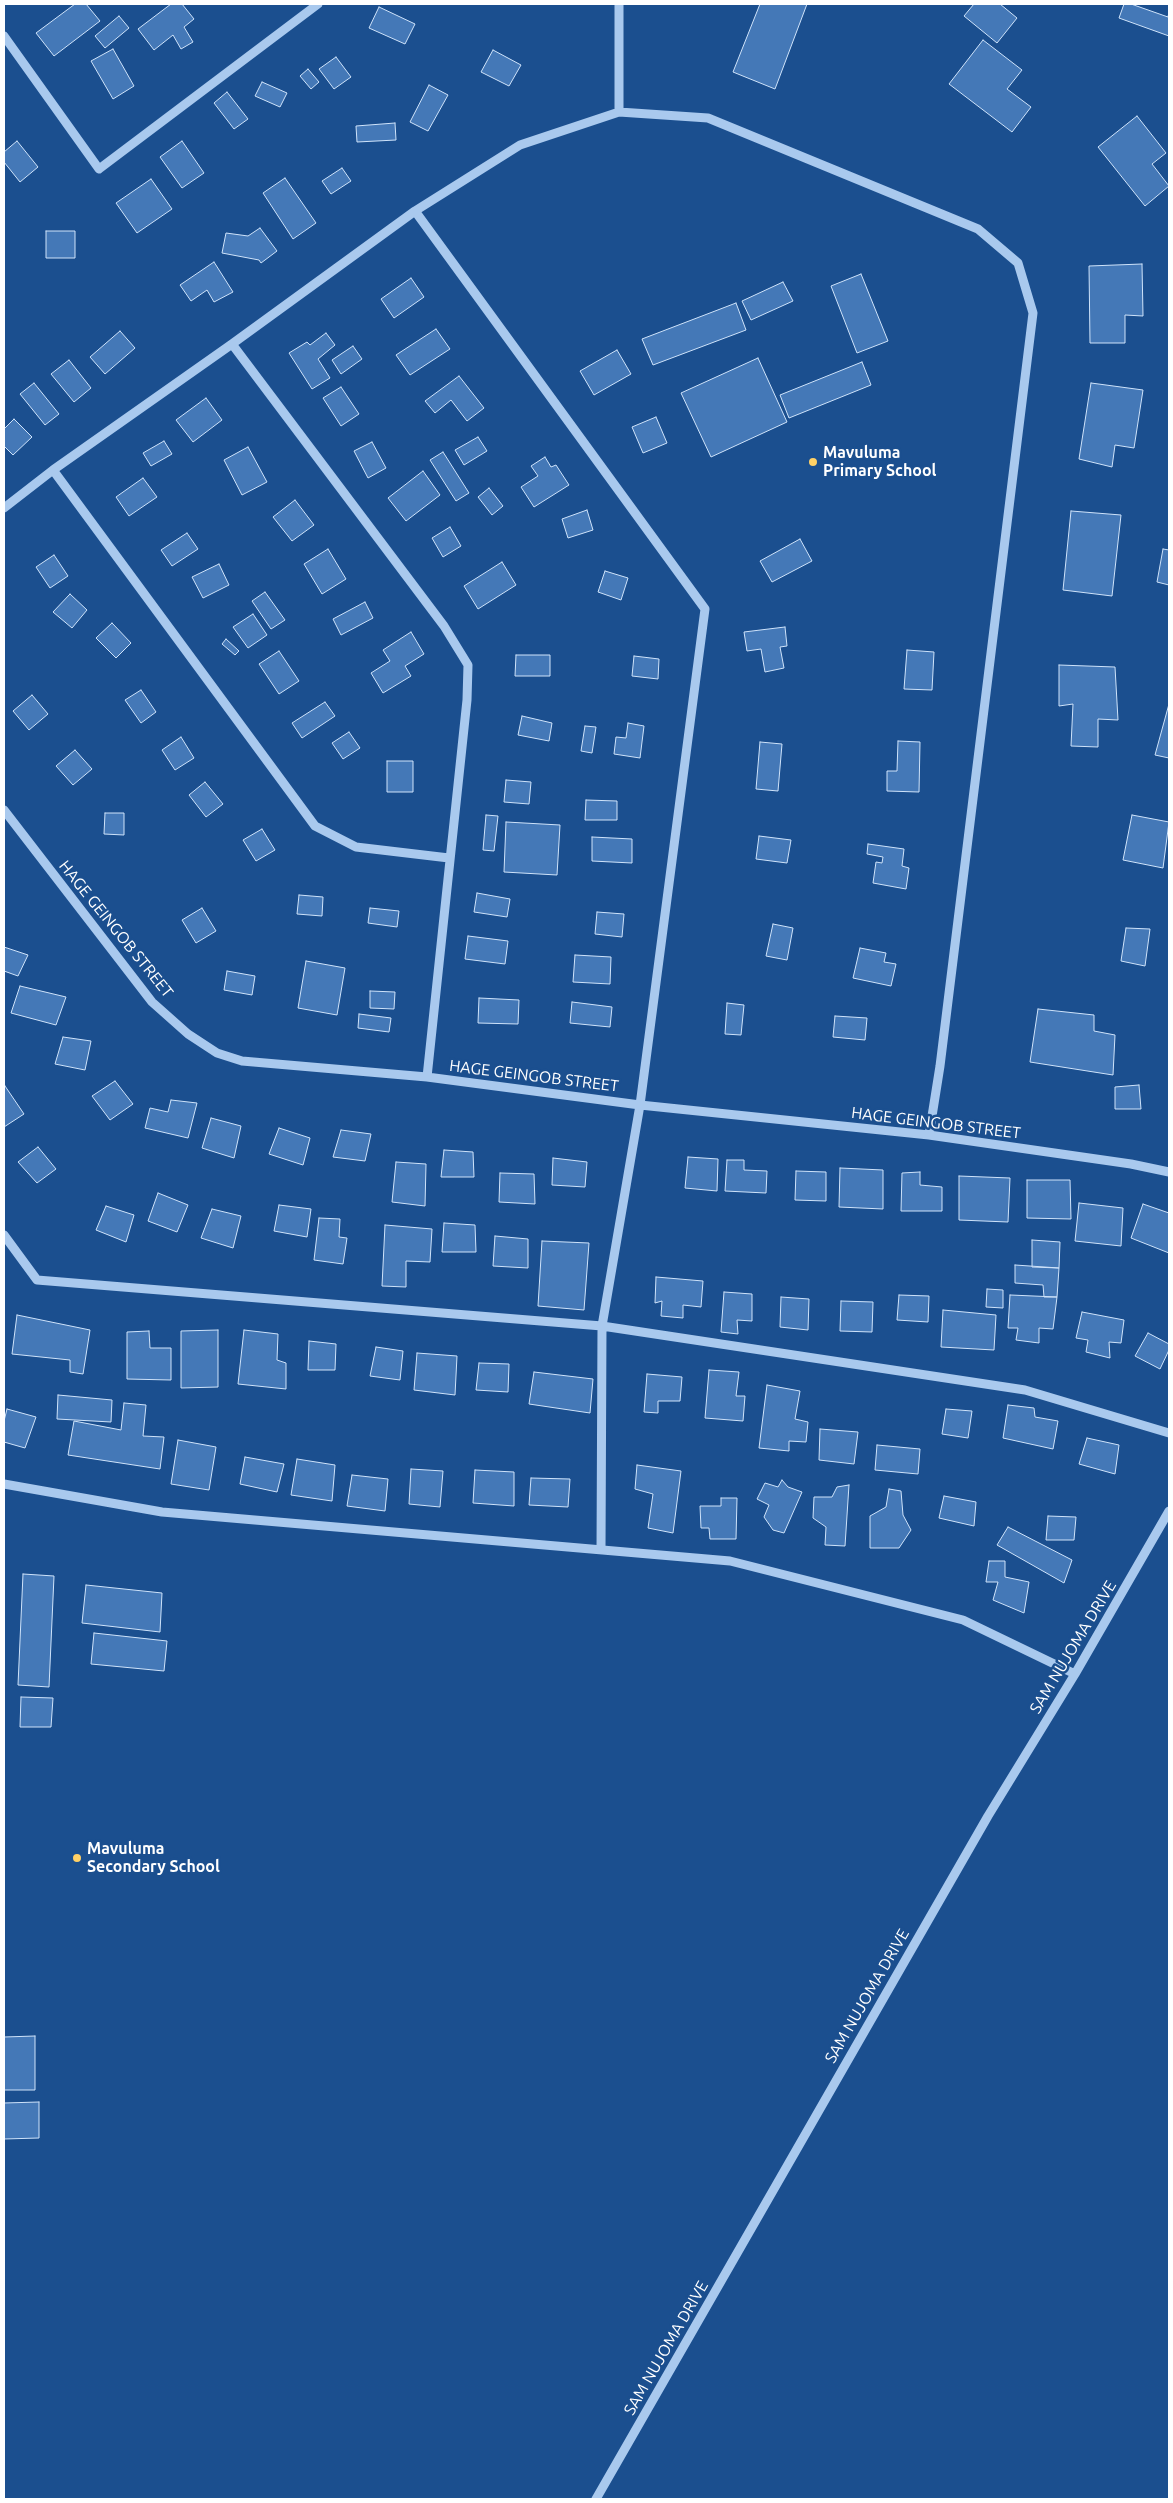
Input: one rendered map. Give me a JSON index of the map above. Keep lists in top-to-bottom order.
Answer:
{
  "streets": {
    "street": ["HAGE GEINGOB STREET", "SAM NUJOMA DRIVE"]
  },
  "places": ["Mavuluma Primary School", "Mavuluma Secondary School"]
}
